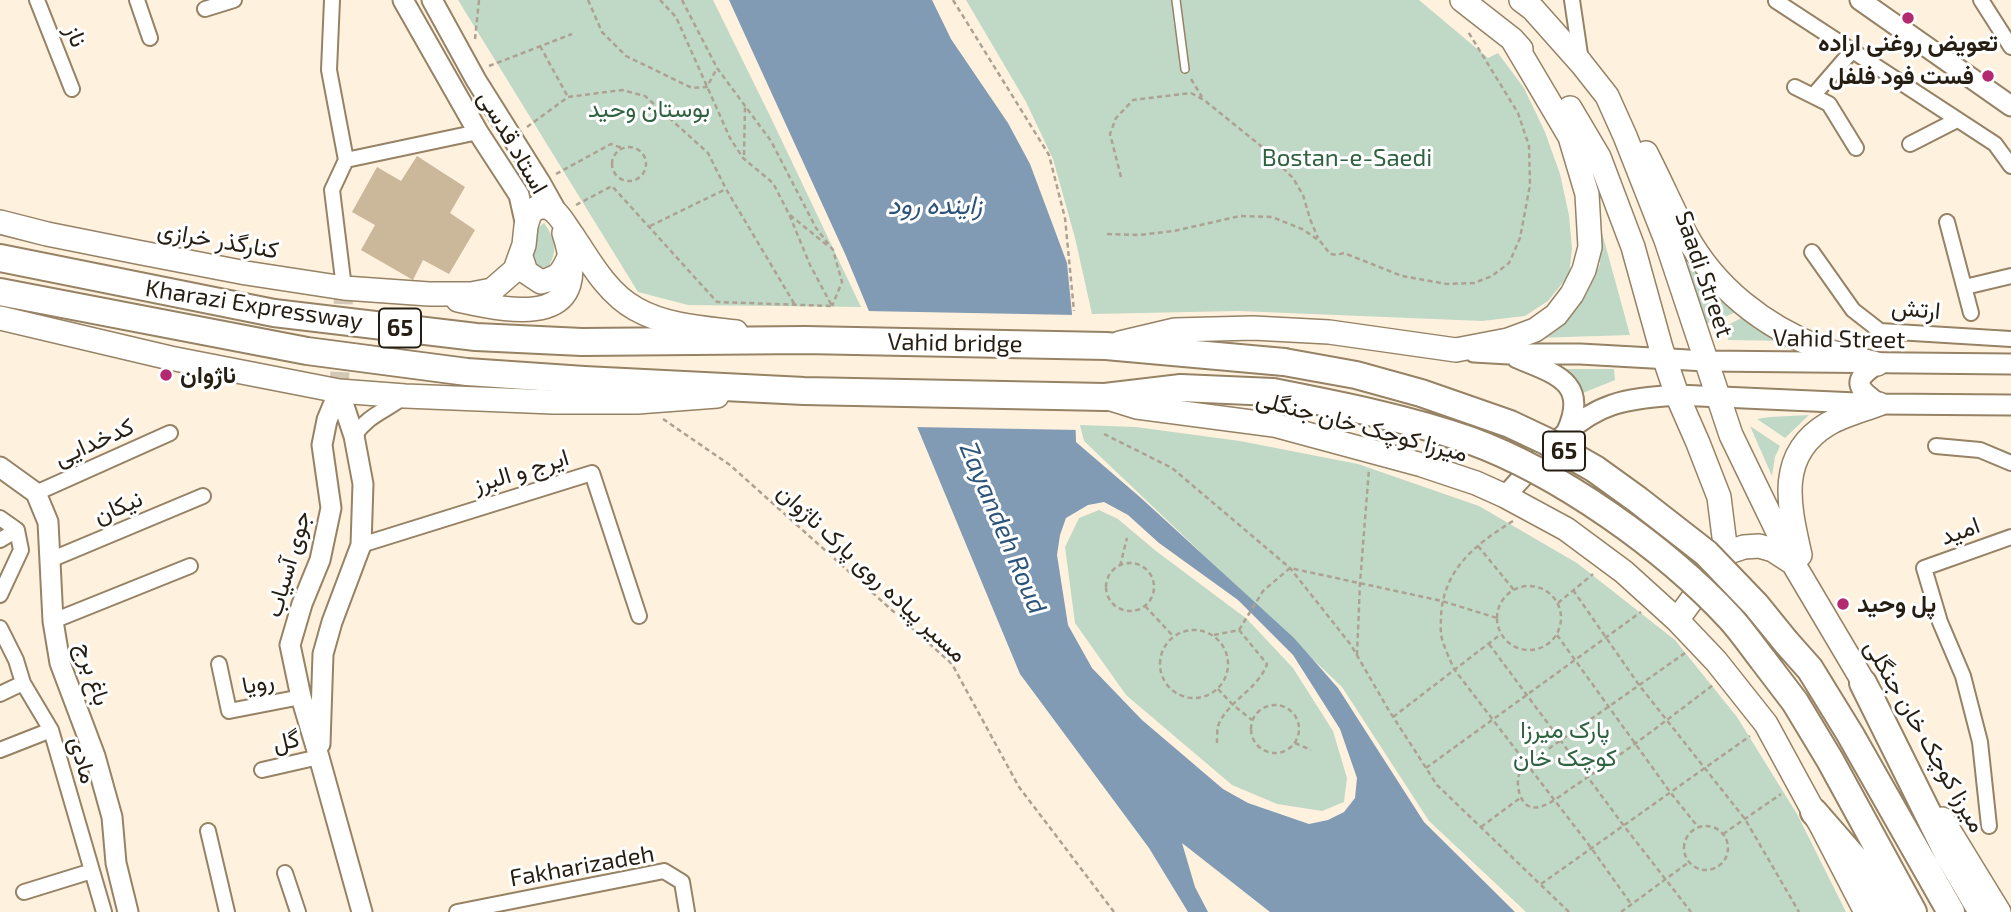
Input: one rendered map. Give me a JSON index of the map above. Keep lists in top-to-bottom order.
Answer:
{
  "streets": {
    "highway": ["Kharazi Expressway", "65", "Vahid bridge"],
    "main road": [
      "استاد قدسی",
      "کنارگذر خرازی",
      "Saadi Street",
      "Vahid Street",
      "میرزا کوچک خان جنگلی",
      "جوی آسیاب",
      "باغ برج"
    ],
    "street": [
      "ناز",
      "ارتش",
      "کدخدایی",
      "ایرج و البرز",
      "نیکان",
      "امید",
      "رویا",
      "گل",
      "مادی",
      "Fakharizadeh"
    ],
    "path": ["مسیر پیاده روی پارک ناژوان"]
  },
  "crossings": [
    ["استاد قدسی", "کنارگذر خرازی"],
    ["Saadi Street", "Vahid Street"],
    ["Saadi Street", "میرزا کوچک خان جنگلی"],
    ["Kharazi Expressway", "Vahid bridge"],
    ["65", "Vahid bridge"],
    ["65", "میرزا کوچک خان جنگلی"],
    ["Vahid bridge", "میرزا کوچک خان جنگلی"],
    ["کدخدایی", "باغ برج"],
    ["ایرج و البرز", "جوی آسیاب"],
    ["نیکان", "باغ برج"],
    ["جوی آسیاب", "رویا"],
    ["جوی آسیاب", "گل"]
  ],
  "water": ["زاینده رود", "Zayandeh Roud"],
  "parks": ["بوستان وحید", "Bostan-e-Saedi", "پارک میرزا کوچک خان"],
  "places": [
    "تعویض روغنی اراده",
    "فست فود فلفل",
    "ناژوان",
    "پل وحید"
  ]
}
